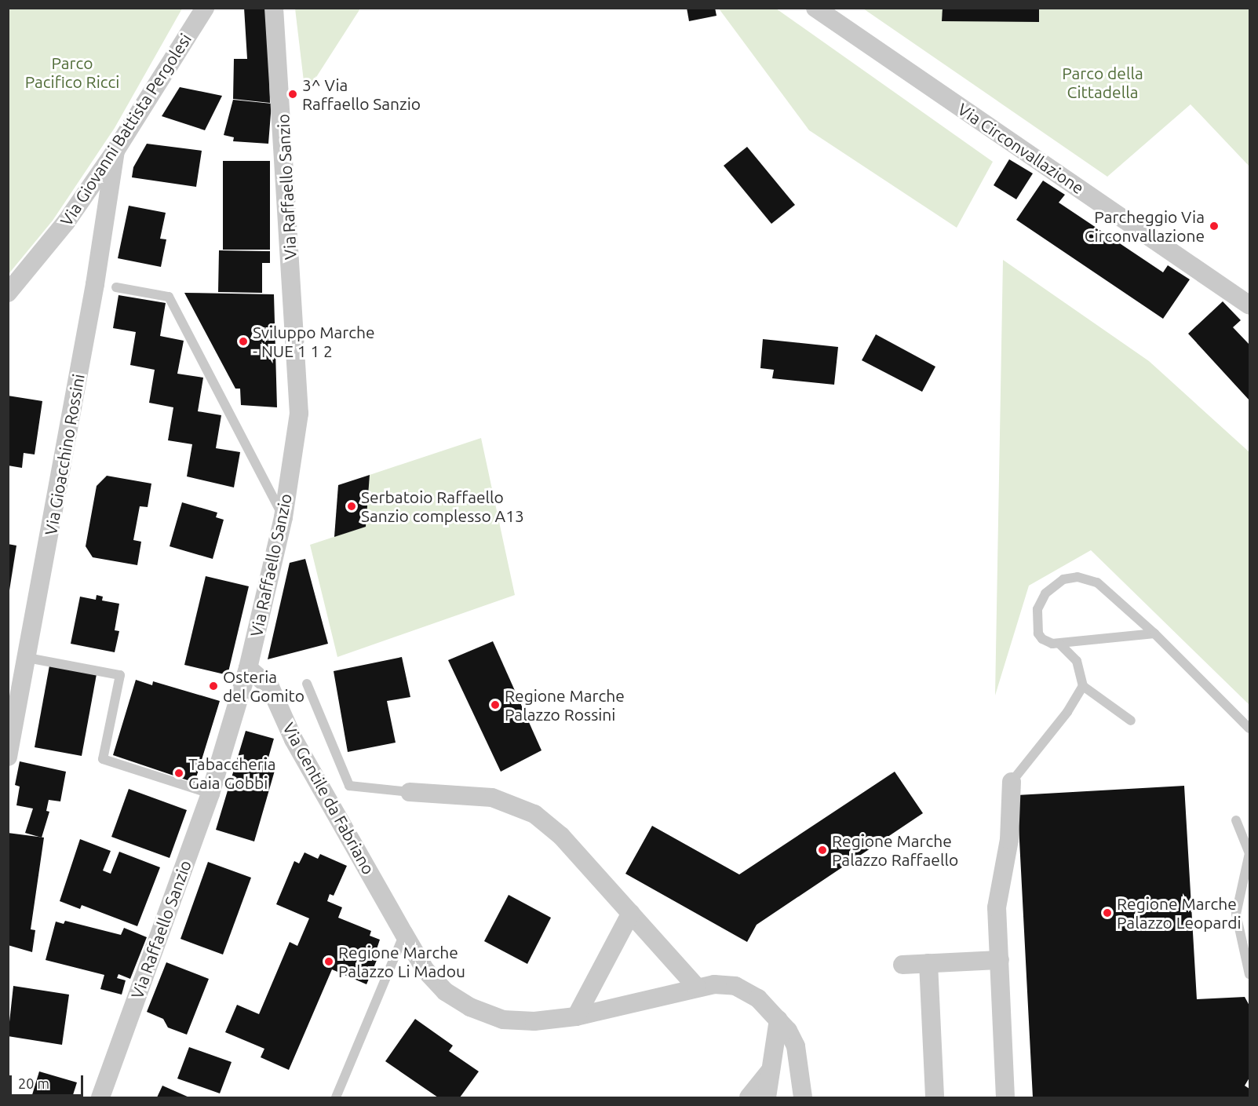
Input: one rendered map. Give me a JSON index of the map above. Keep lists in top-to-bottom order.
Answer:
{
  "streets": {
    "street": [
      "Via Giovanni Battista Pergolesi",
      "Via Circonvallazione",
      "Via Raffaello Sanzio",
      "Via Gioacchino Rossini",
      "Via Gentile da Fabriano"
    ]
  },
  "crossings": [
    ["Via Giovanni Battista Pergolesi", "Via Gioacchino Rossini"],
    ["Via Raffaello Sanzio", "Via Gentile da Fabriano"]
  ],
  "parks": ["Parco Pacifico Ricci", "Parco della Cittadella"],
  "places": [
    "3^ Via Raffaello Sanzio",
    "Parcheggio Via Circonvallazione",
    "Sviluppo Marche - NUE 1 1 2",
    "Serbatoio Raffaello Sanzio complesso A13",
    "Osteria del Gomito",
    "Regione Marche Palazzo Rossini",
    "Tabaccheria Gaia Gobbi",
    "Regione Marche Palazzo Raffaello",
    "Regione Marche Palazzo Leopardi",
    "Regione Marche Palazzo Li Madou"
  ],
  "scale_bar": "20 m"
}
